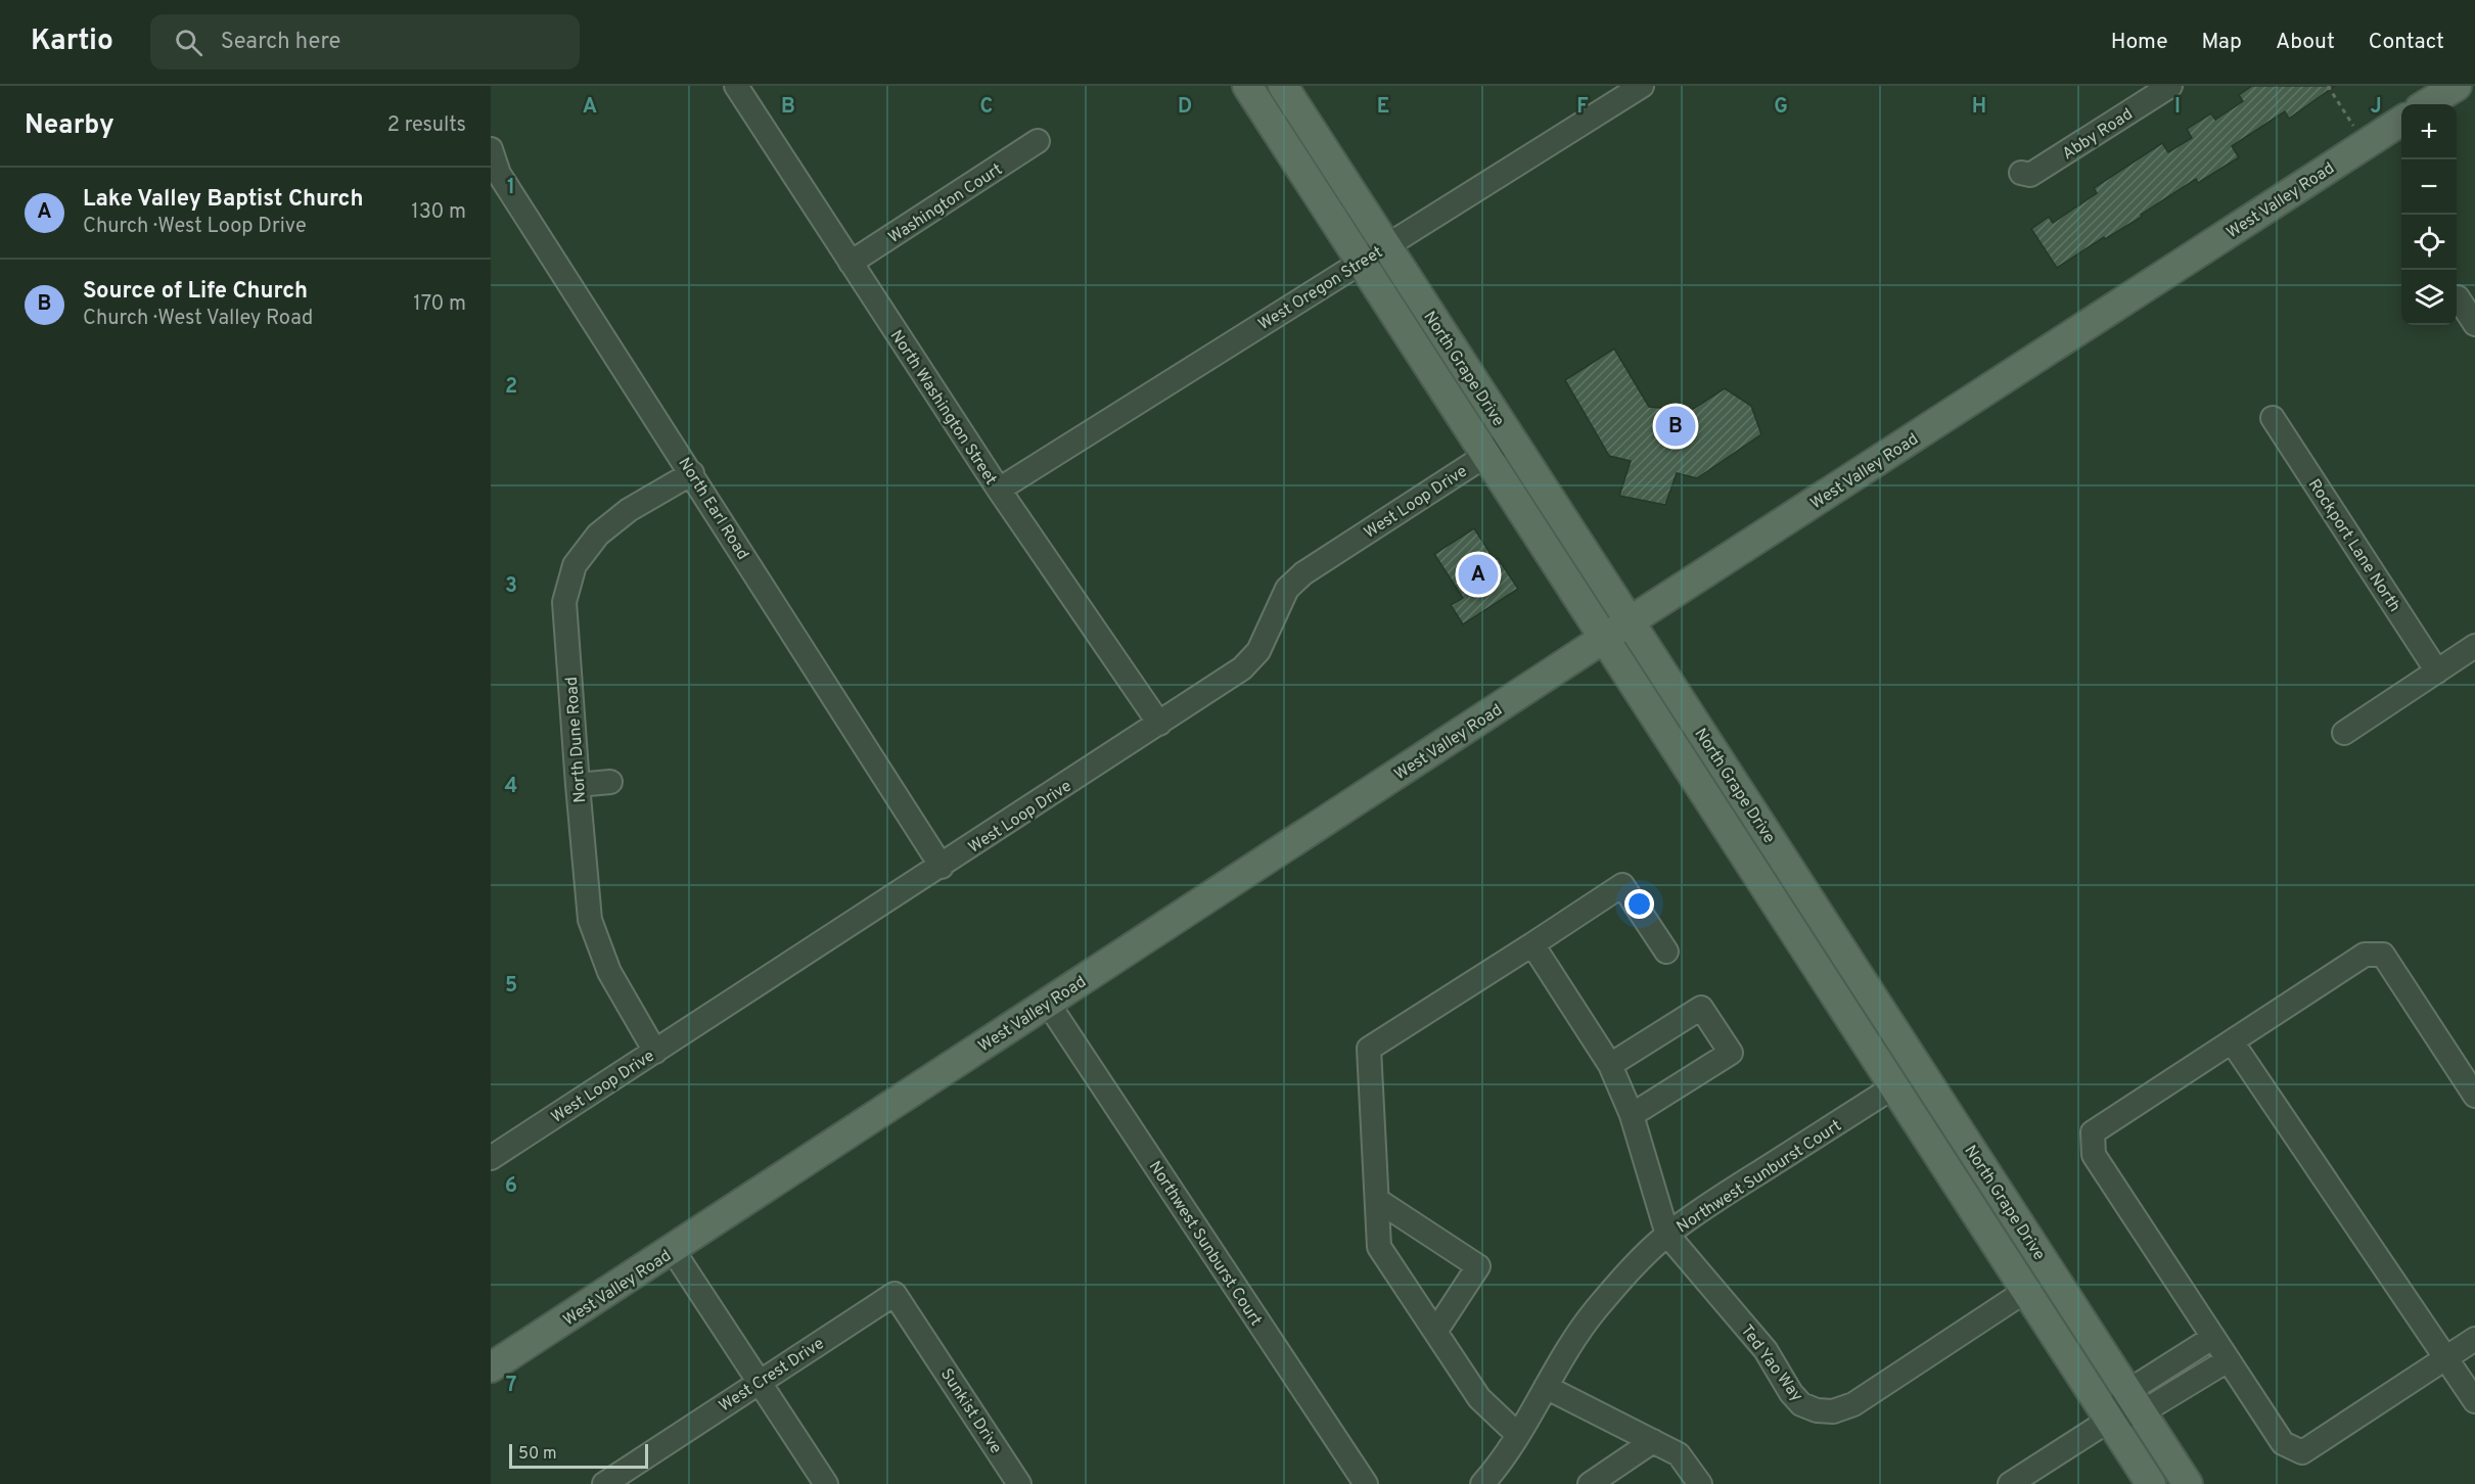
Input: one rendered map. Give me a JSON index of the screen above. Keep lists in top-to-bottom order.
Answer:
{
  "streets": {
    "main road": ["West Valley Road", "North Grape Drive"],
    "street": [
      "Abby Road",
      "Washington Court",
      "West Oregon Street",
      "North Washington Street",
      "West Loop Drive",
      "North Earl Road",
      "Rockport Lane North",
      "North Dune Road",
      "Northwest Sunburst Court",
      "Ted Yao Way",
      "West Crest Drive",
      "Sunkist Drive"
    ]
  },
  "crossings": [
    ["West Valley Road", "North Grape Drive"],
    ["West Valley Road", "Northwest Sunburst Court"],
    ["Washington Court", "North Washington Street"],
    ["West Oregon Street", "North Grape Drive"],
    ["West Oregon Street", "North Washington Street"],
    ["North Grape Drive", "West Loop Drive"],
    ["North Grape Drive", "Northwest Sunburst Court"],
    ["North Grape Drive", "Ted Yao Way"],
    ["North Washington Street", "West Loop Drive"],
    ["West Loop Drive", "North Earl Road"],
    ["West Loop Drive", "North Dune Road"],
    ["North Earl Road", "North Dune Road"],
    ["Northwest Sunburst Court", "Ted Yao Way"],
    ["West Crest Drive", "Sunkist Drive"]
  ],
  "scale_bar": "50 m",
  "page": {
    "header": "Kartio",
    "search": "Search here",
    "nav": [
      "Home",
      "Map",
      "About",
      "Contact"
    ],
    "heading": ["Nearby", "2 results"],
    "map_buttons": ["+", "−"],
    "list": [
      {
        "mark": "A",
        "name": "Lake Valley Baptist Church",
        "note": "Church · West Loop Drive",
        "value": "130 m"
      },
      {
        "mark": "B",
        "name": "Source of Life Church",
        "note": "Church · West Valley Road",
        "value": "170 m"
      }
    ],
    "pins": ["B", "A"],
    "scale": "50 m"
  },
  "grid": {
    "columns": [
      "A",
      "B",
      "C",
      "D",
      "E",
      "F",
      "G",
      "H",
      "I",
      "J"
    ],
    "rows": [
      "1",
      "2",
      "3",
      "4",
      "5",
      "6",
      "7"
    ]
  }
}
